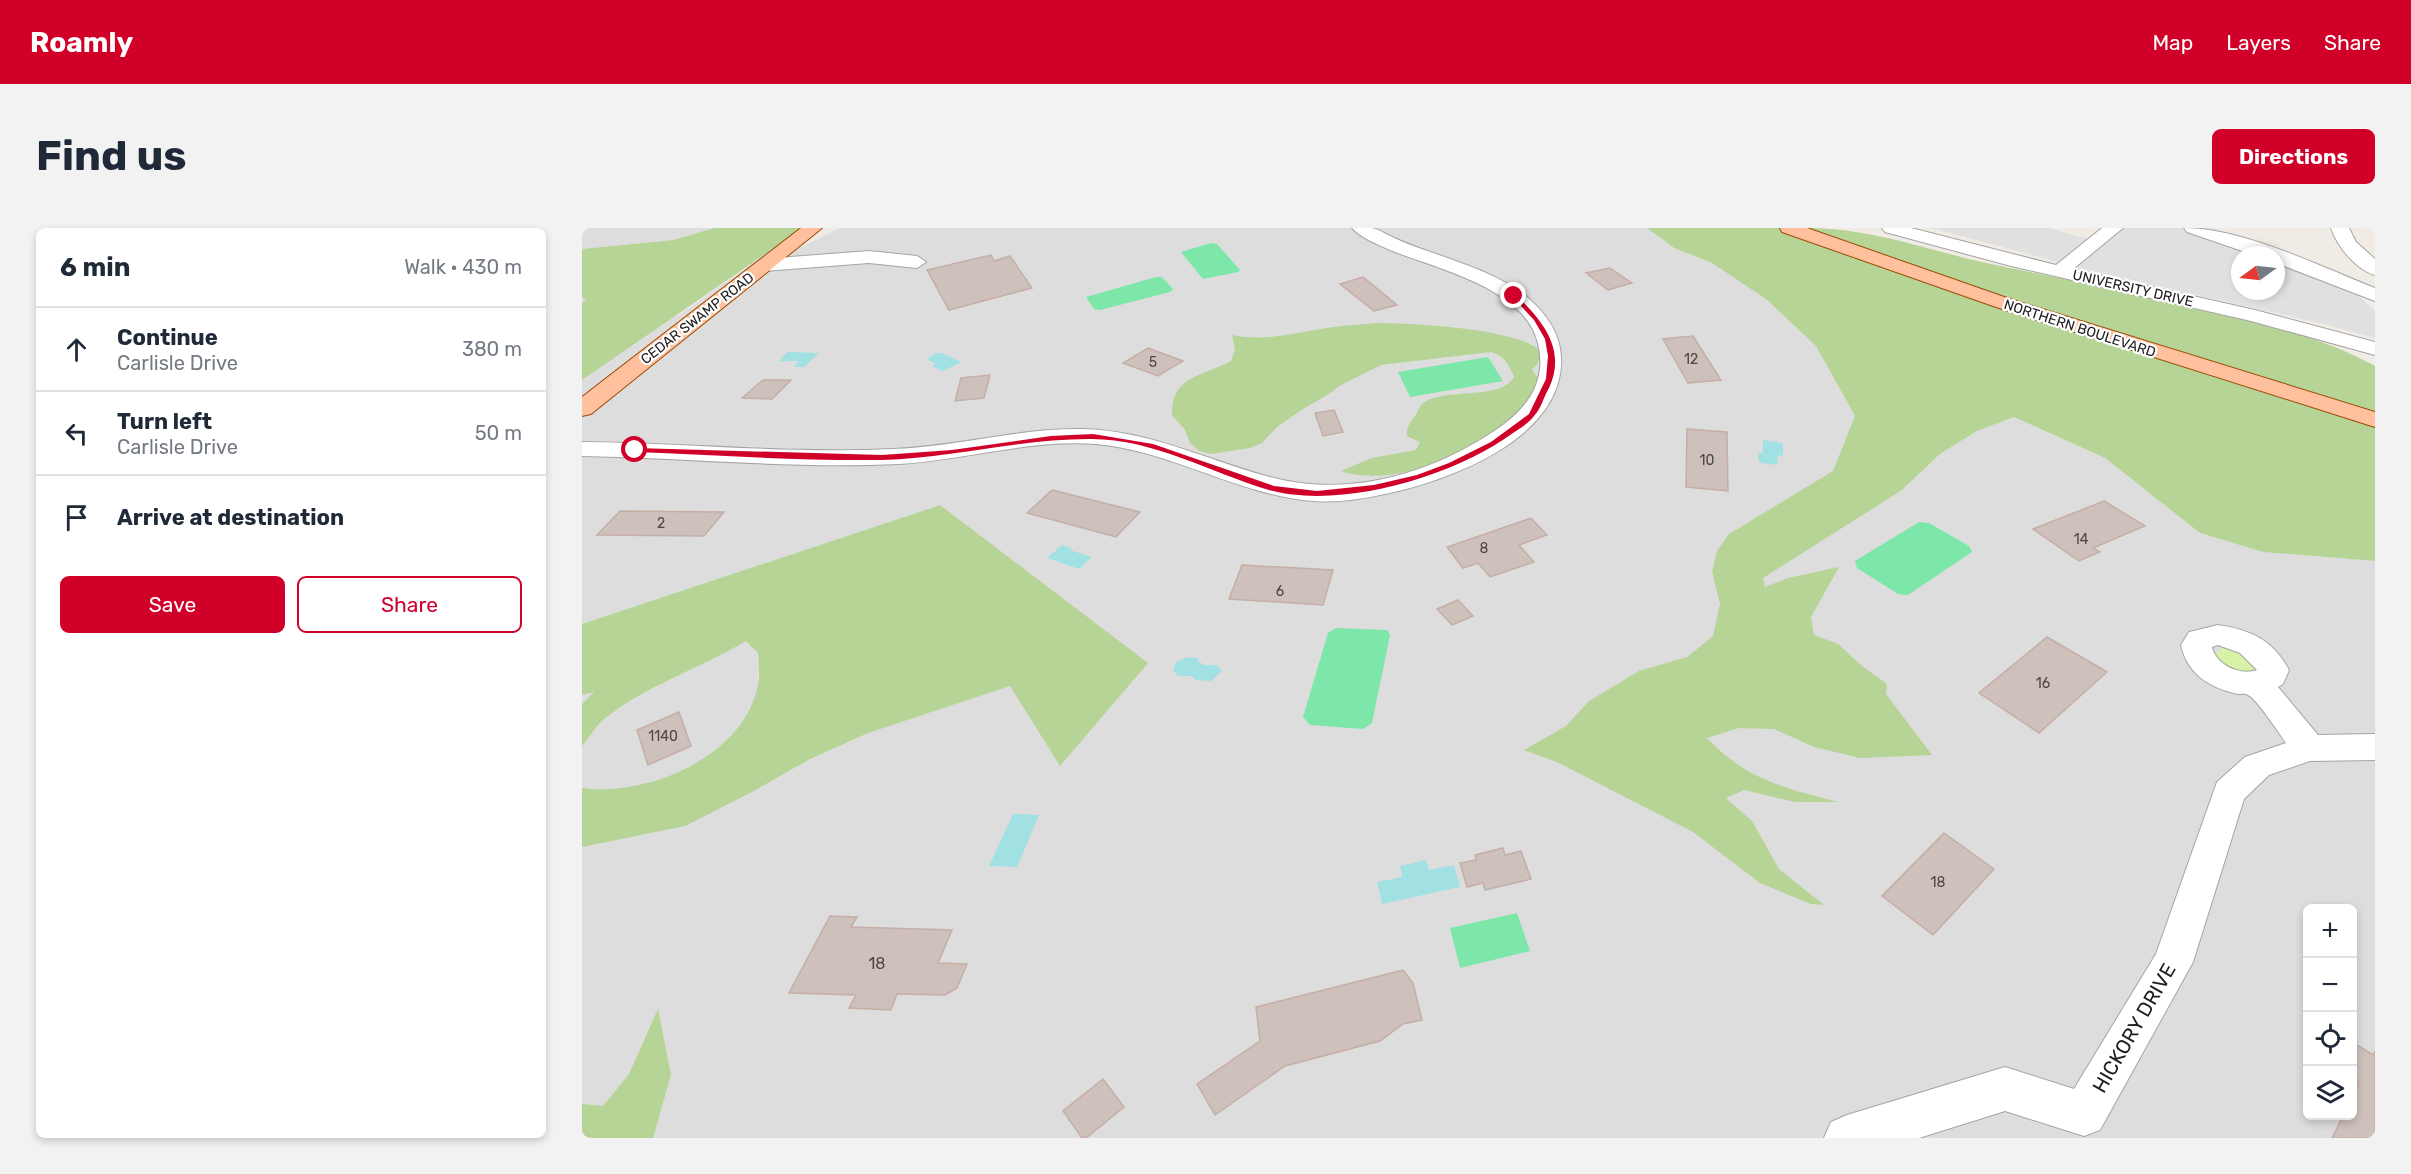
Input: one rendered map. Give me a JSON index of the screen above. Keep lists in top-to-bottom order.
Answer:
{
  "streets": {
    "main road": ["CEDAR SWAMP ROAD", "NORTHERN BOULEVARD"],
    "street": ["UNIVERSITY DRIVE", "HICKORY DRIVE"]
  },
  "house_numbers": [
    "12",
    "5",
    "10",
    "2",
    "14",
    "8",
    "6",
    "16",
    "1140",
    "18",
    "18"
  ],
  "north": "left",
  "page": {
    "header": "Roamly",
    "nav": ["Map", "Layers", "Share"],
    "buttons": [
      "Directions",
      ["Save", "Share"]
    ],
    "title": "Find us",
    "heading": ["6 min", "Walk · 430 m"],
    "list": [
      ["Continue", "Carlisle Drive", "380 m"],
      ["Turn left", "Carlisle Drive", "50 m"],
      "Arrive at destination"
    ],
    "map_buttons": ["+", "−"]
  }
}
